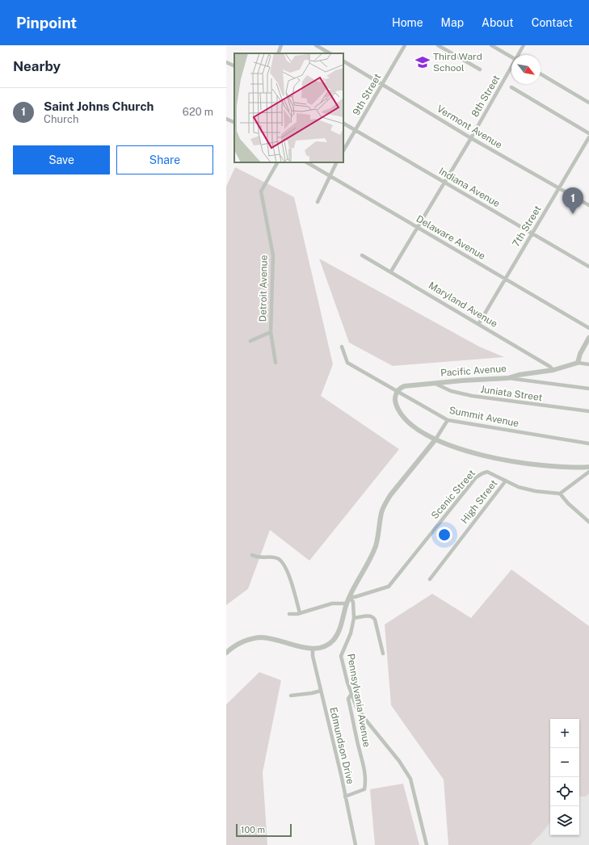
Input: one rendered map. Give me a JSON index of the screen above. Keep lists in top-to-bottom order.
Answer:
{
  "streets": {
    "street": [
      "9th Street",
      "8th Street",
      "Vermont Avenue",
      "Indiana Avenue",
      "7th Street",
      "Delaware Avenue",
      "Detroit Avenue",
      "Maryland Avenue",
      "Pacific Avenue",
      "Juniata Street",
      "Summit Avenue",
      "Scenic Street",
      "High Street",
      "Pennsylvania Avenue",
      "Edmundson Drive"
    ]
  },
  "crossings": [
    ["9th Street", "Vermont Avenue"],
    ["9th Street", "Indiana Avenue"],
    ["8th Street", "Vermont Avenue"],
    ["8th Street", "Indiana Avenue"],
    ["8th Street", "Delaware Avenue"],
    ["8th Street", "Maryland Avenue"],
    ["Vermont Avenue", "7th Street"],
    ["Indiana Avenue", "7th Street"],
    ["7th Street", "Delaware Avenue"],
    ["7th Street", "Maryland Avenue"],
    ["Maryland Avenue", "Pacific Avenue"],
    ["Pacific Avenue", "Juniata Street"],
    ["Pacific Avenue", "Summit Avenue"],
    ["Scenic Street", "High Street"],
    ["Scenic Street", "Pennsylvania Avenue"],
    ["Pennsylvania Avenue", "Edmundson Drive"]
  ],
  "places": {
    "school or university": ["Third Ward School"]
  },
  "scale_bar": "100 m",
  "north": "bottom right",
  "page": {
    "header": "Pinpoint",
    "nav": [
      "Home",
      "Map",
      "About",
      "Contact"
    ],
    "heading": "Nearby",
    "list": [
      {
        "mark": "1",
        "name": "Saint Johns Church",
        "note": "Church",
        "value": "620 m"
      }
    ],
    "buttons": ["Save", "Share"],
    "pins": "1",
    "map_buttons": ["+", "−"],
    "scale": "100 m"
  }
}
